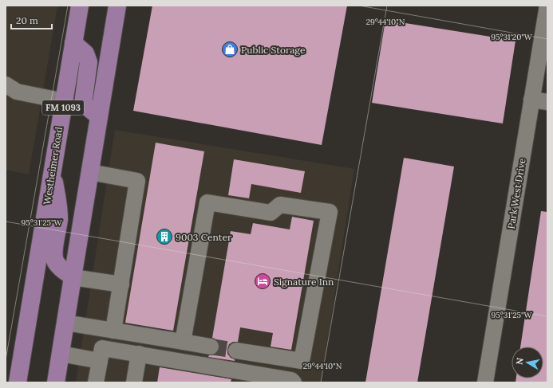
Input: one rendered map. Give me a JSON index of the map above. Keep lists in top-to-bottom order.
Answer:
{
  "streets": {
    "main road": ["FM 1093", "Westheimer Road"],
    "street": ["Park West Drive"]
  },
  "places": {
    "shop": ["Public Storage"],
    "building": ["9003 Center"],
    "hotel": ["Signature Inn"]
  },
  "scale_bar": "20 m",
  "north": "left",
  "coordinates": ["29°44'10\"N", "95°31'20\"W", "95°31'25\"W"]
}
